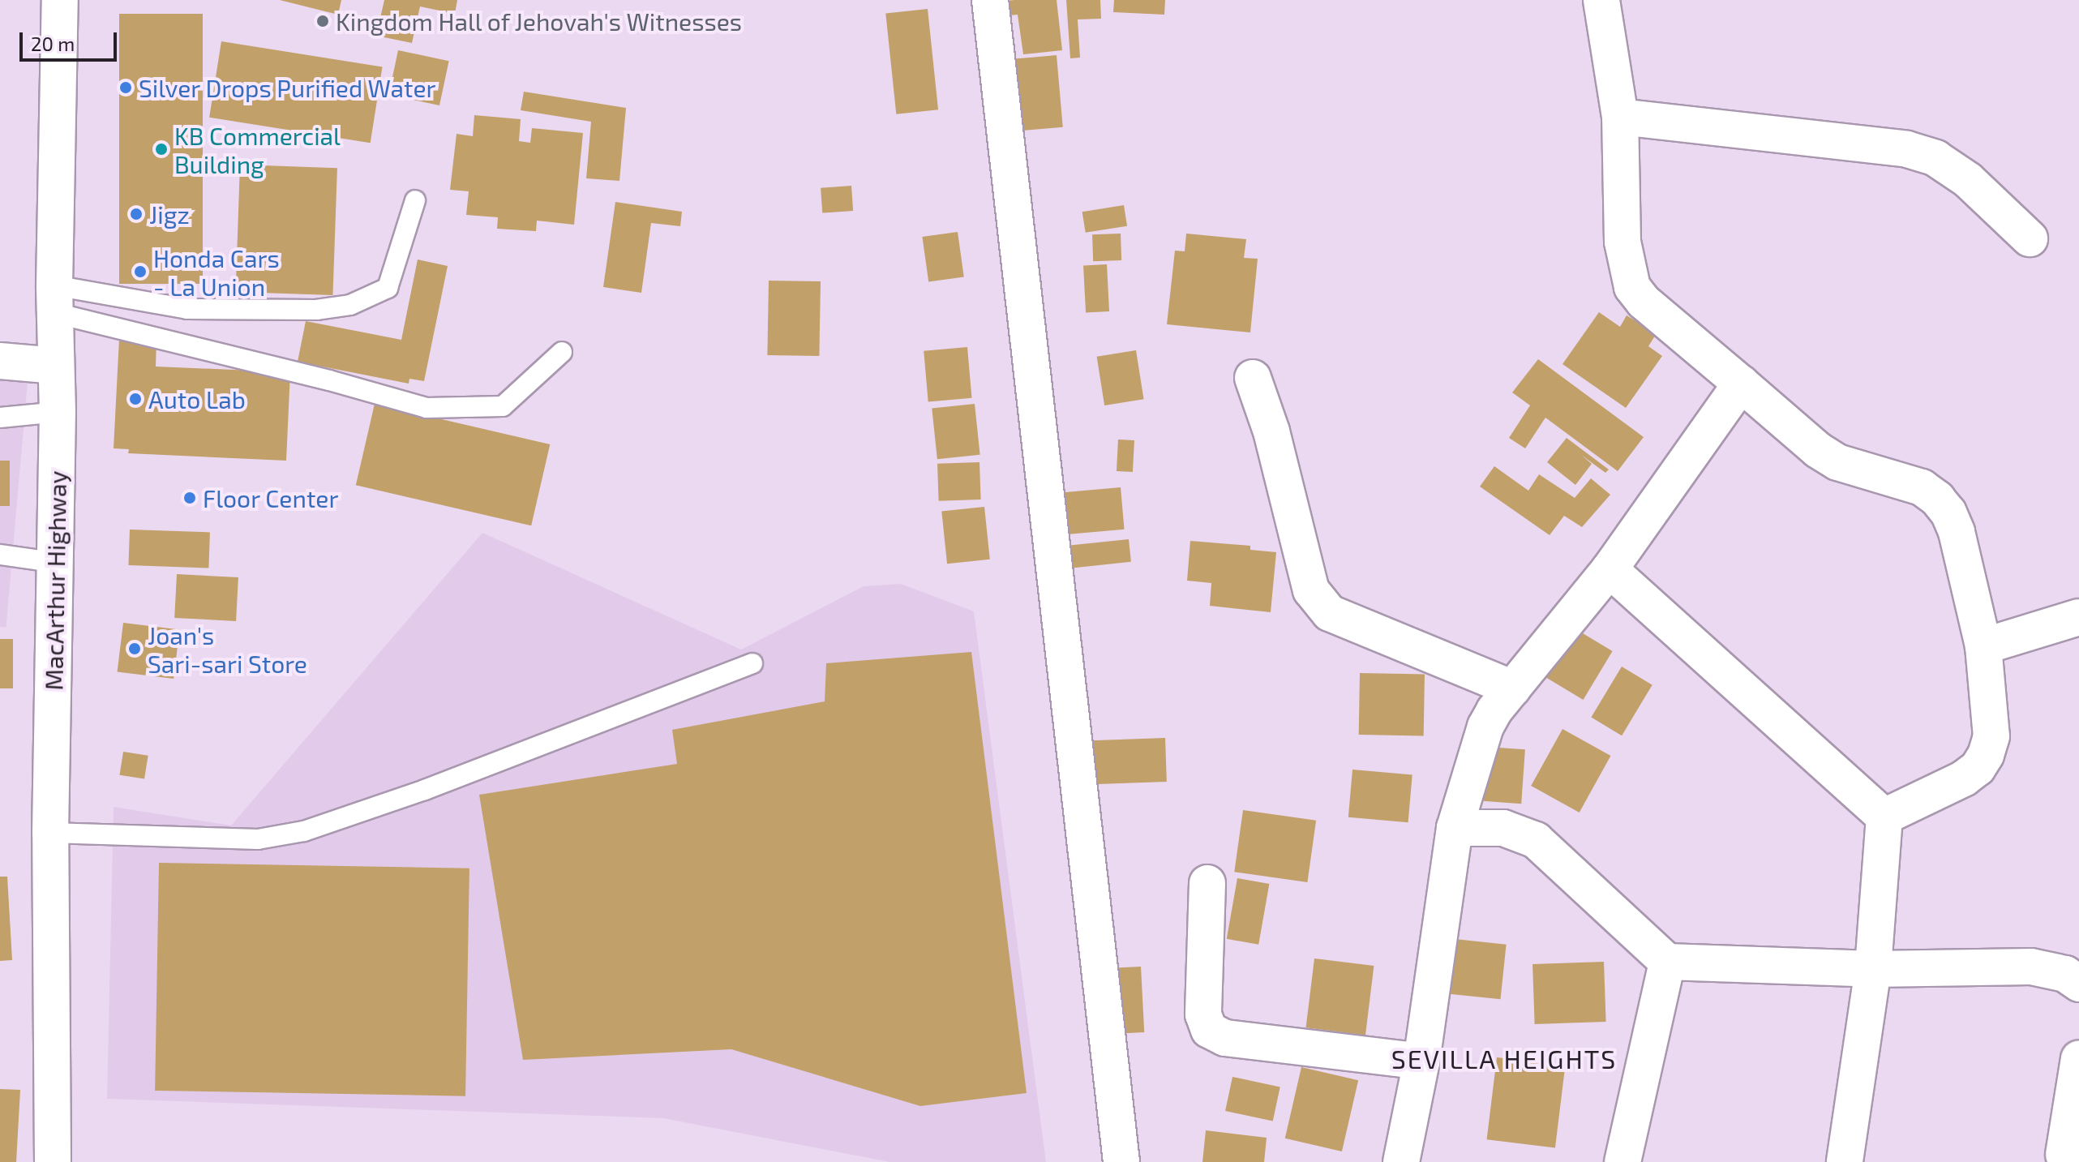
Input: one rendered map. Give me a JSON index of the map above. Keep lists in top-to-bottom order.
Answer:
{
  "streets": {
    "main road": ["MacArthur Highway"]
  },
  "districts": ["SEVILLA HEIGHTS"],
  "places": [
    "Kingdom Hall of Jehovah's Witnesses",
    "Silver Drops Purified Water",
    "KB Commercial Building",
    "Jigz",
    "Honda Cars - La Union",
    "Auto Lab",
    "Floor Center",
    "Joan's Sari-sari Store"
  ],
  "scale_bar": "20 m"
}
